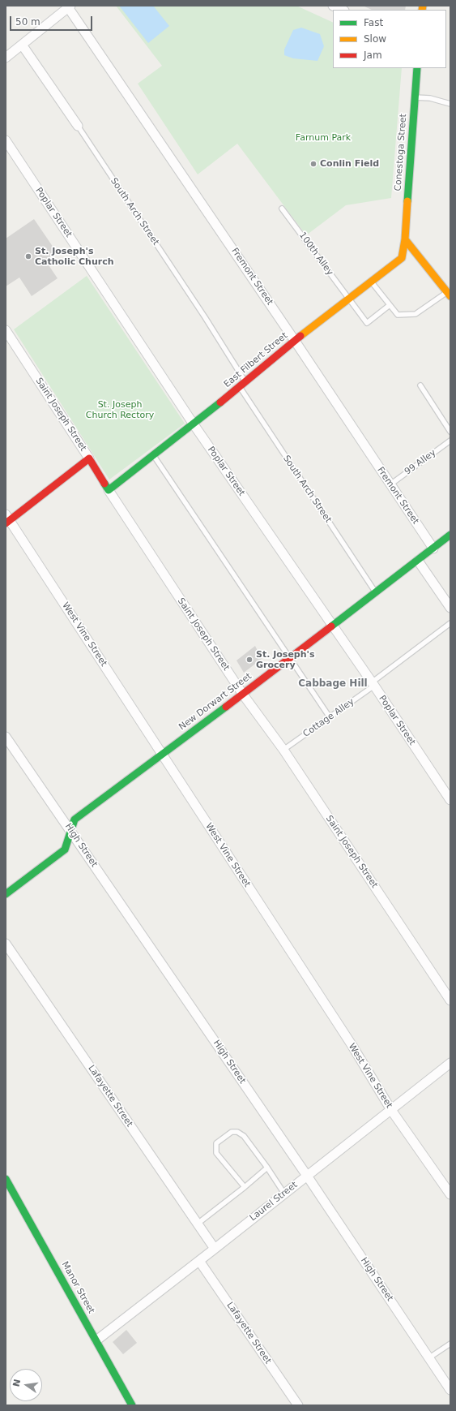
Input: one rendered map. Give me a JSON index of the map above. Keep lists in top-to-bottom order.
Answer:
{
  "streets": {
    "street": [
      "Conestoga Street",
      "South Arch Street",
      "Poplar Street",
      "Fremont Street",
      "East Filbert Street",
      "Saint Joseph Street",
      "West Vine Street",
      "New Dorwart Street",
      "High Street",
      "Lafayette Street",
      "Laurel Street",
      "Manor Street"
    ],
    "lane": ["100th Alley", "99 Alley", "Cottage Alley"]
  },
  "crossings": [
    ["Conestoga Street", "East Filbert Street"],
    ["South Arch Street", "East Filbert Street"],
    ["South Arch Street", "New Dorwart Street"],
    ["Poplar Street", "East Filbert Street"],
    ["Poplar Street", "New Dorwart Street"],
    ["Poplar Street", "Cottage Alley"],
    ["100th Alley", "East Filbert Street"],
    ["Fremont Street", "East Filbert Street"],
    ["Fremont Street", "99 Alley"],
    ["Fremont Street", "New Dorwart Street"],
    ["East Filbert Street", "Saint Joseph Street"],
    ["Saint Joseph Street", "New Dorwart Street"],
    ["Saint Joseph Street", "Cottage Alley"],
    ["West Vine Street", "New Dorwart Street"],
    ["West Vine Street", "Laurel Street"],
    ["New Dorwart Street", "High Street"],
    ["High Street", "Laurel Street"],
    ["Lafayette Street", "Laurel Street"],
    ["Laurel Street", "Manor Street"]
  ],
  "districts": ["Cabbage Hill"],
  "parks": ["Farnum Park", "St. Joseph Church Rectory"],
  "places": ["Conlin Field", "St. Joseph's Catholic Church", "St. Joseph's Grocery"],
  "legend": ["Fast", "Slow", "Jam"],
  "scale_bar": "50 m",
  "north": "left"
}
